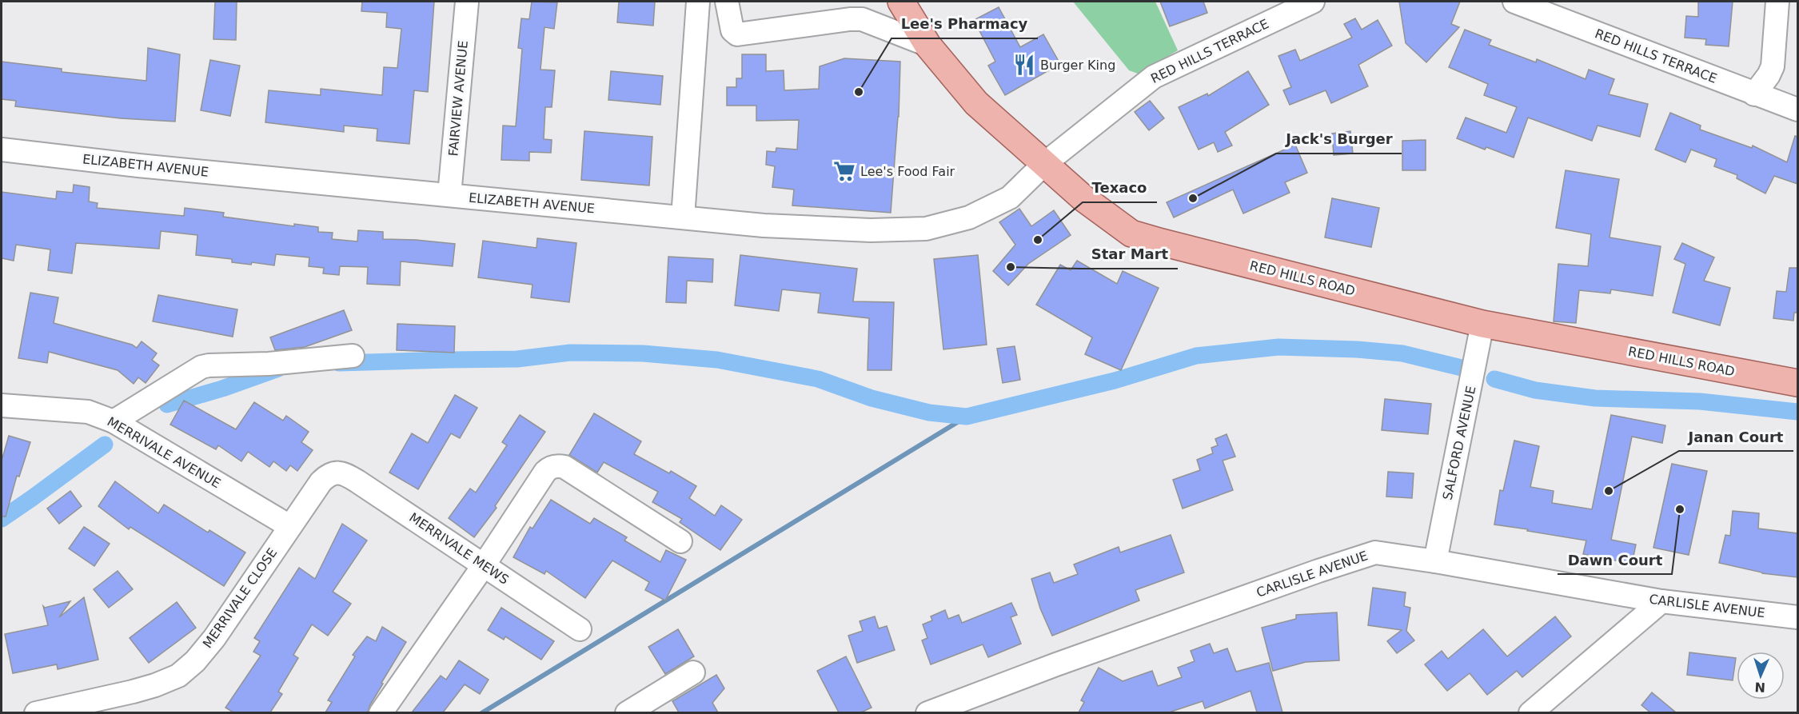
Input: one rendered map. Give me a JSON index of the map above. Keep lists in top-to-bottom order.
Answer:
{
  "streets": {
    "main road": ["RED HILLS ROAD"],
    "street": [
      "RED HILLS TERRACE",
      "FAIRVIEW AVENUE",
      "ELIZABETH AVENUE",
      "SALFORD AVENUE",
      "MERRIVALE AVENUE",
      "MERRIVALE MEWS",
      "CARLISLE AVENUE",
      "MERRIVALE CLOSE"
    ]
  },
  "crossings": [
    ["RED HILLS TERRACE", "ELIZABETH AVENUE"],
    ["RED HILLS TERRACE", "RED HILLS ROAD"],
    ["FAIRVIEW AVENUE", "ELIZABETH AVENUE"],
    ["ELIZABETH AVENUE", "RED HILLS ROAD"],
    ["RED HILLS ROAD", "SALFORD AVENUE"],
    ["SALFORD AVENUE", "CARLISLE AVENUE"],
    ["MERRIVALE AVENUE", "MERRIVALE CLOSE"],
    ["MERRIVALE MEWS", "MERRIVALE CLOSE"]
  ],
  "places": {
    "restaurant": ["Burger King"],
    "other": [
      "Lee's Pharmacy",
      "Jack's Burger",
      "Texaco",
      "Star Mart",
      "Janan Court",
      "Dawn Court"
    ],
    "supermarket": ["Lee's Food Fair"]
  },
  "north": "bottom"
}
